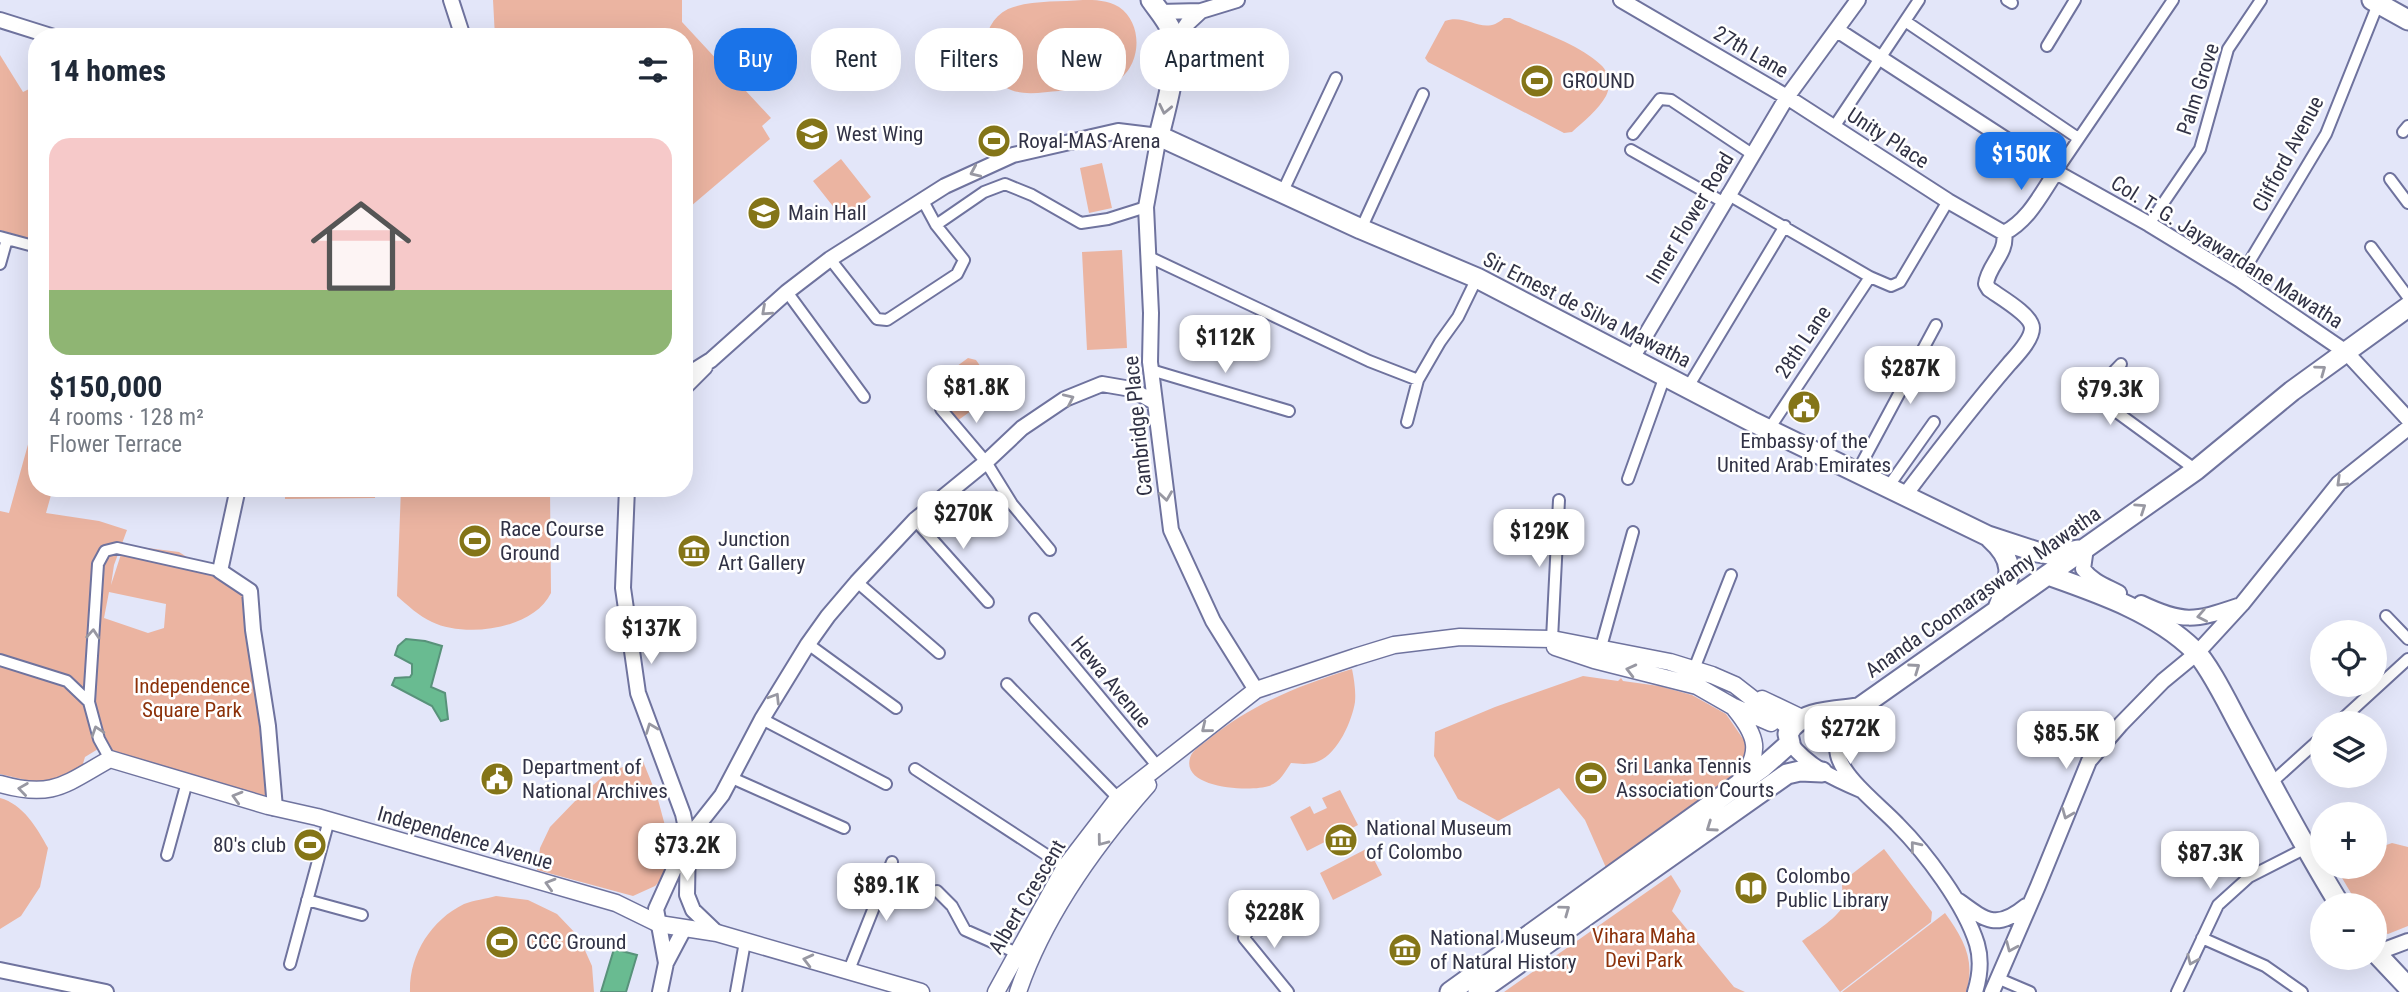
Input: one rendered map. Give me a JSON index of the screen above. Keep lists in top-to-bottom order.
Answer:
{
  "streets": {
    "highway": ["Sir Ernest de Silva Mawatha", "Ananda Coomaraswamy Mawatha"],
    "main road": [
      "27th Lane",
      "Unity Place",
      "Inner Flower Road",
      "Col. T. G. Jayawardane Mawatha",
      "Cambridge Place",
      "Independence Avenue",
      "Albert Crescent"
    ],
    "street": [
      "Palm Grove",
      "Clifford Avenue",
      "28th Lane",
      "Hewa Avenue"
    ]
  },
  "crossings": [
    ["27th Lane", "Unity Place"],
    ["27th Lane", "Inner Flower Road"],
    ["Palm Grove", "Col. T. G. Jayawardane Mawatha"],
    ["Unity Place", "Inner Flower Road"],
    ["Clifford Avenue", "Col. T. G. Jayawardane Mawatha"],
    ["Inner Flower Road", "Col. T. G. Jayawardane Mawatha"],
    ["Inner Flower Road", "Sir Ernest de Silva Mawatha"],
    ["Col. T. G. Jayawardane Mawatha", "Ananda Coomaraswamy Mawatha"],
    ["Sir Ernest de Silva Mawatha", "28th Lane"],
    ["Sir Ernest de Silva Mawatha", "Cambridge Place"],
    ["Sir Ernest de Silva Mawatha", "Ananda Coomaraswamy Mawatha"],
    ["Cambridge Place", "Albert Crescent"],
    ["Ananda Coomaraswamy Mawatha", "Albert Crescent"],
    ["Hewa Avenue", "Albert Crescent"]
  ],
  "one_way": ["Cambridge Place", "Independence Avenue"],
  "parks": ["Independence Square Park", "Vihara Maha Devi Park"],
  "places": {
    "sports": [
      "GROUND",
      "Royal-MAS Arena",
      "Race Course Ground",
      "Sri Lanka Tennis Association Courts",
      "80's club",
      "CCC Ground"
    ],
    "school or university": ["West Wing", "Main Hall"],
    "public building": ["Embassy of the United Arab Emirates", "Department of National Archives"],
    "museum": ["Junction Art Gallery", "National Museum of Colombo", "National Museum of Natural History"],
    "library": ["Colombo Public Library"]
  },
  "page": {
    "chip": [
      "Buy",
      "Rent",
      "Filters",
      "New",
      "Apartment"
    ],
    "heading": "14 homes",
    "list": [
      {
        "name": "$150,000",
        "note": "4 rooms · 128 m² · Flower Terrace"
      }
    ],
    "price": [
      "$150K",
      "$112K",
      "$287K",
      "$81.8K",
      "$79.3K",
      "$270K",
      "$129K",
      "$137K",
      "$272K",
      "$85.5K",
      "$73.2K",
      "$87.3K",
      "$89.1K",
      "$228K"
    ],
    "map_buttons": ["+", "−"]
  }
}
